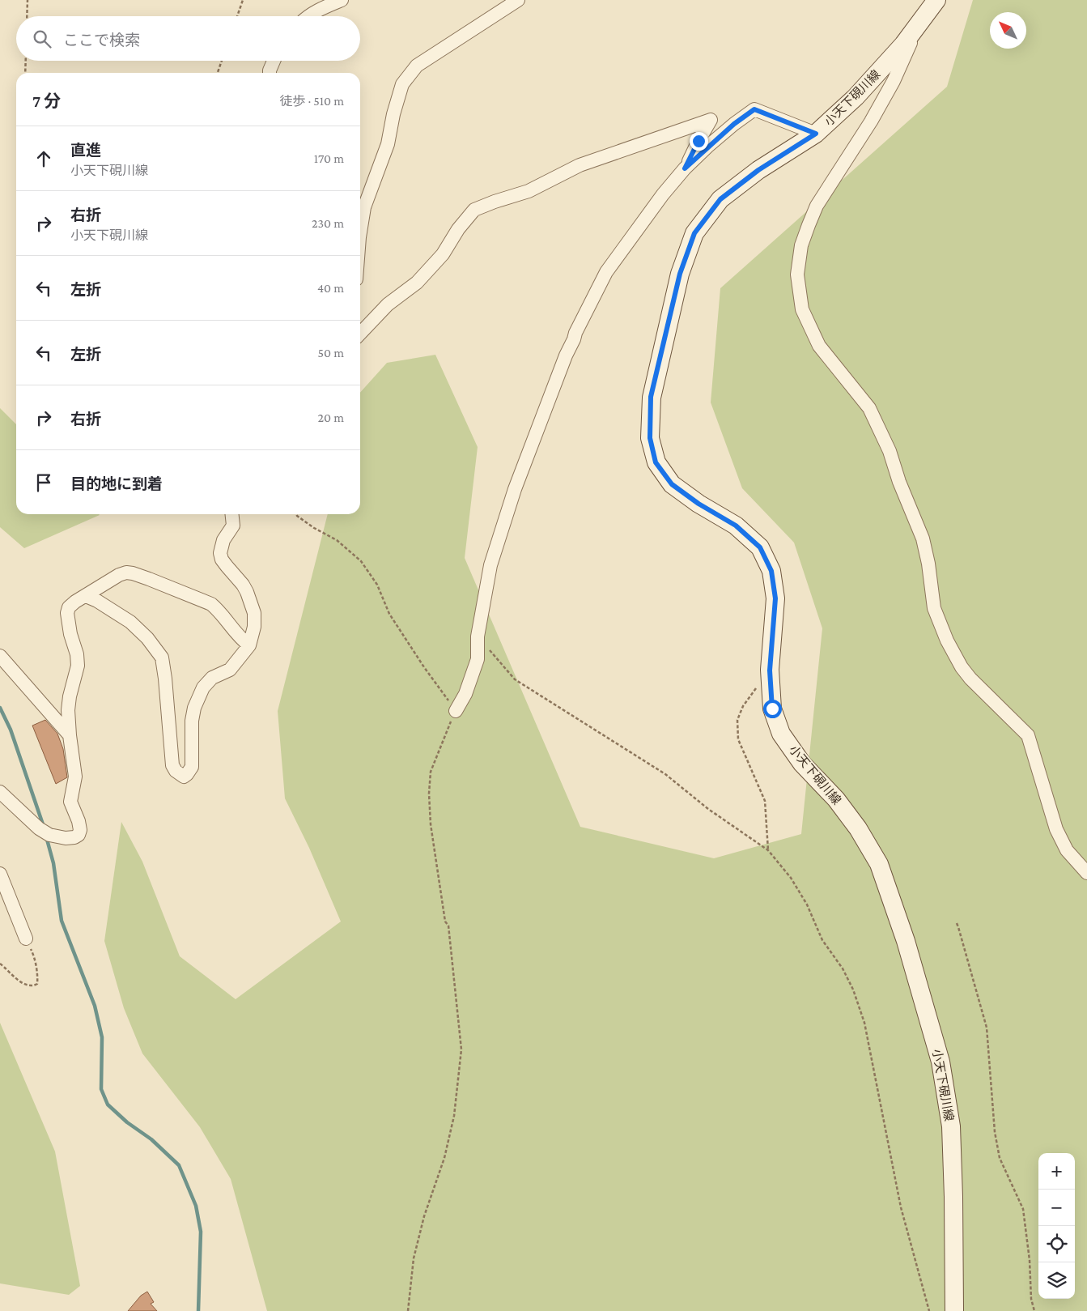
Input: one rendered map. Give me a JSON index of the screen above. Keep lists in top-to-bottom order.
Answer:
{
  "streets": {
    "main road": ["小天下硯川線"]
  },
  "north": "top left",
  "page": {
    "search": "ここで検索",
    "heading": ["7 分", "徒歩 · 510 m"],
    "list": [
      ["直進", "小天下硯川線", "170 m"],
      ["右折", "小天下硯川線", "230 m"],
      ["左折", "40 m"],
      ["左折", "50 m"],
      ["右折", "20 m"],
      "目的地に到着"
    ],
    "map_buttons": ["+", "−"]
  }
}
